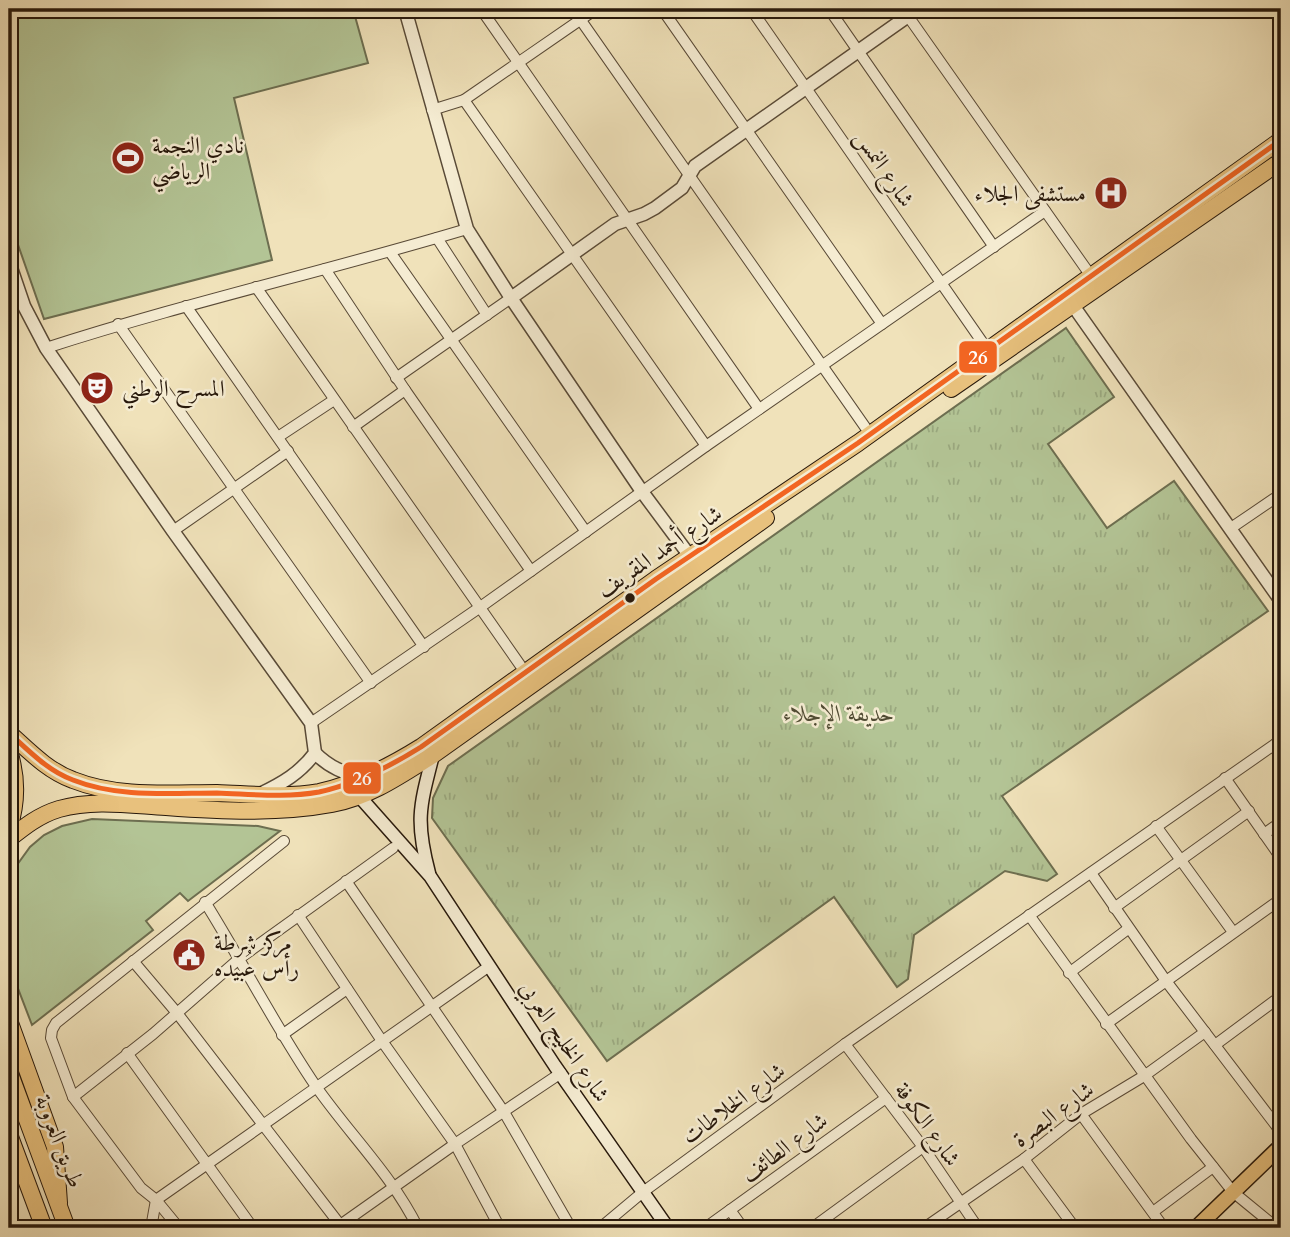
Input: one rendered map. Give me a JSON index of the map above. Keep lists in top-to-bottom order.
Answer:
{
  "streets": {
    "highway": ["شارع أحمد المقريف", "طريق العروبة"],
    "street": [
      "شارع النمس",
      "شارع الخليج العربي",
      "شارع الخلاطات",
      "شارع البصرة",
      "شارع الكوفة",
      "شارع الطائف"
    ]
  },
  "crossings": [
    ["شارع النمس", "شارع أحمد المقريف"],
    ["شارع أحمد المقريف", "شارع الخليج العربي"],
    ["شارع الخليج العربي", "شارع الخلاطات"],
    ["شارع الخلاطات", "شارع الكوفة"],
    ["شارع البصرة", "شارع الكوفة"],
    ["شارع الكوفة", "شارع الطائف"]
  ],
  "parks": ["حديقة الإجلاء"],
  "places": {
    "sports": ["نادي النجمة الرياضي"],
    "hospital": ["مستشفى الجلاء"],
    "theatre": ["المسرح الوطني"],
    "public building": ["مركز شرطة رأس عُبيده"]
  },
  "lines": ["transit line 26"]
}
